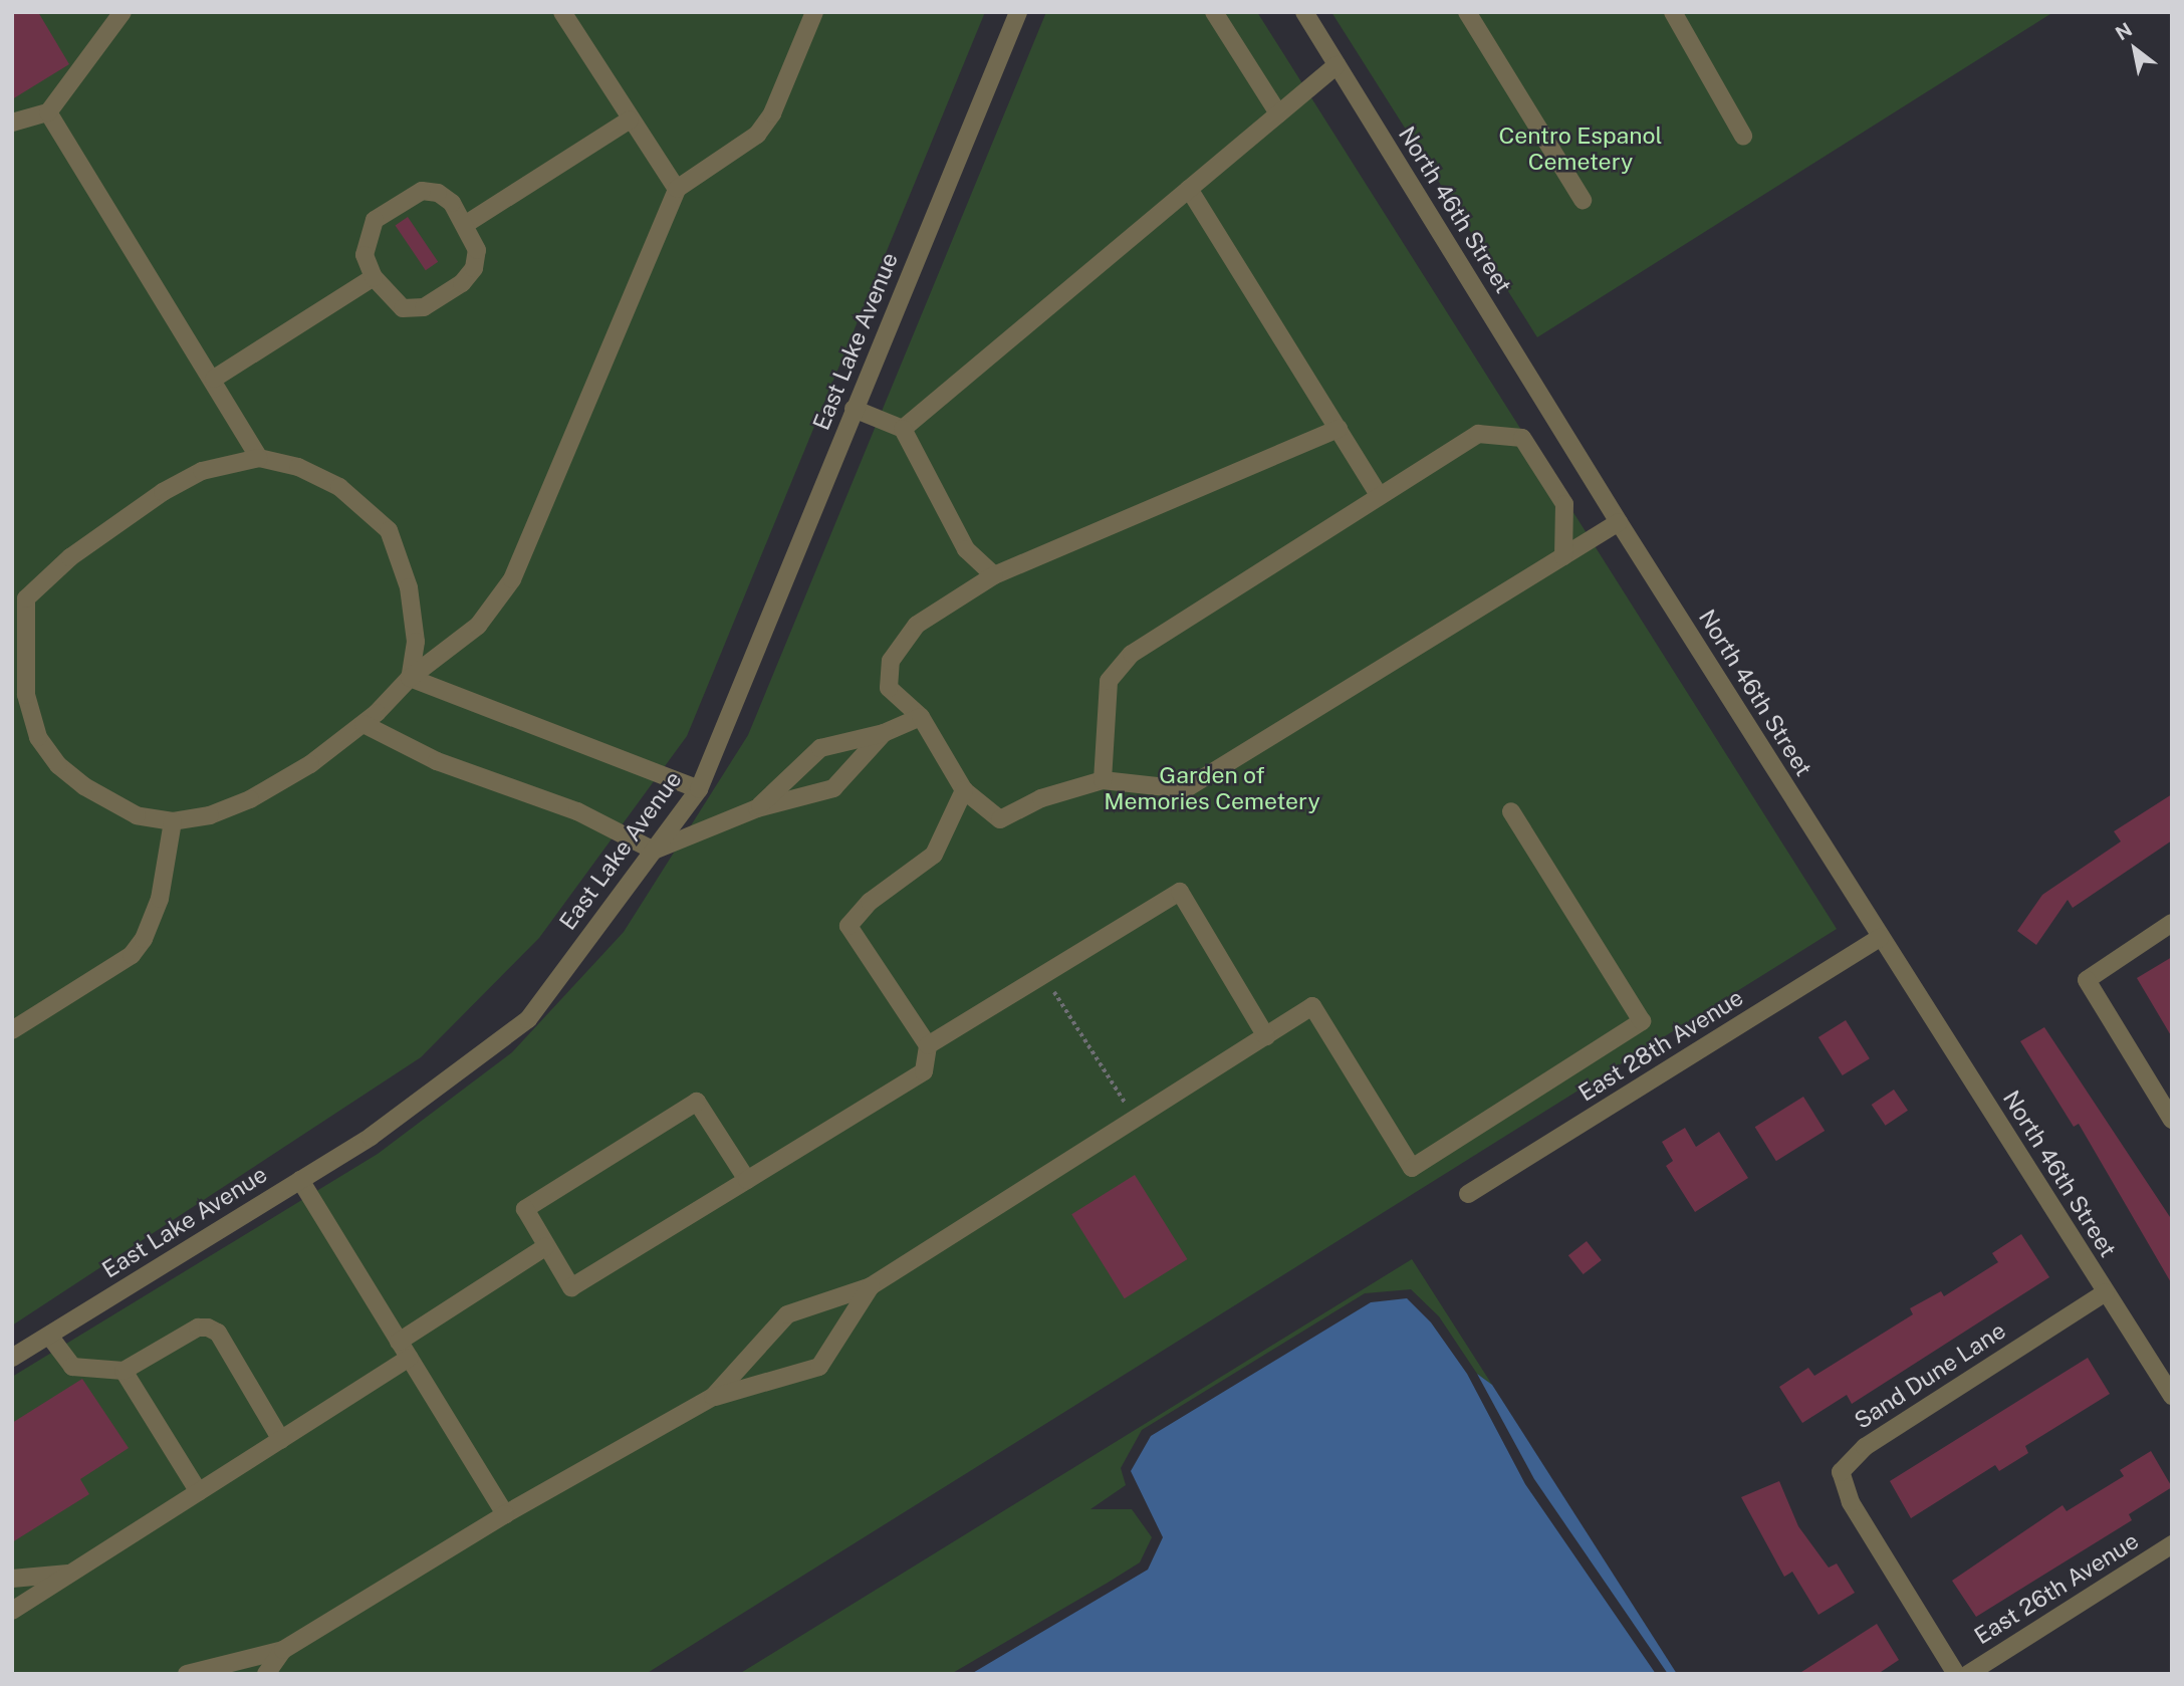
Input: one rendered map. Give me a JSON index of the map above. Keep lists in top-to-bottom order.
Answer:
{
  "streets": {
    "street": [
      "North 46th Street",
      "East Lake Avenue",
      "East 28th Avenue",
      "Sand Dune Lane",
      "East 26th Avenue"
    ]
  },
  "crossings": [
    ["North 46th Street", "East 28th Avenue"],
    ["North 46th Street", "Sand Dune Lane"]
  ],
  "parks": ["Centro Espanol Cemetery", "Garden of Memories Cemetery"],
  "north": "top left"
}
